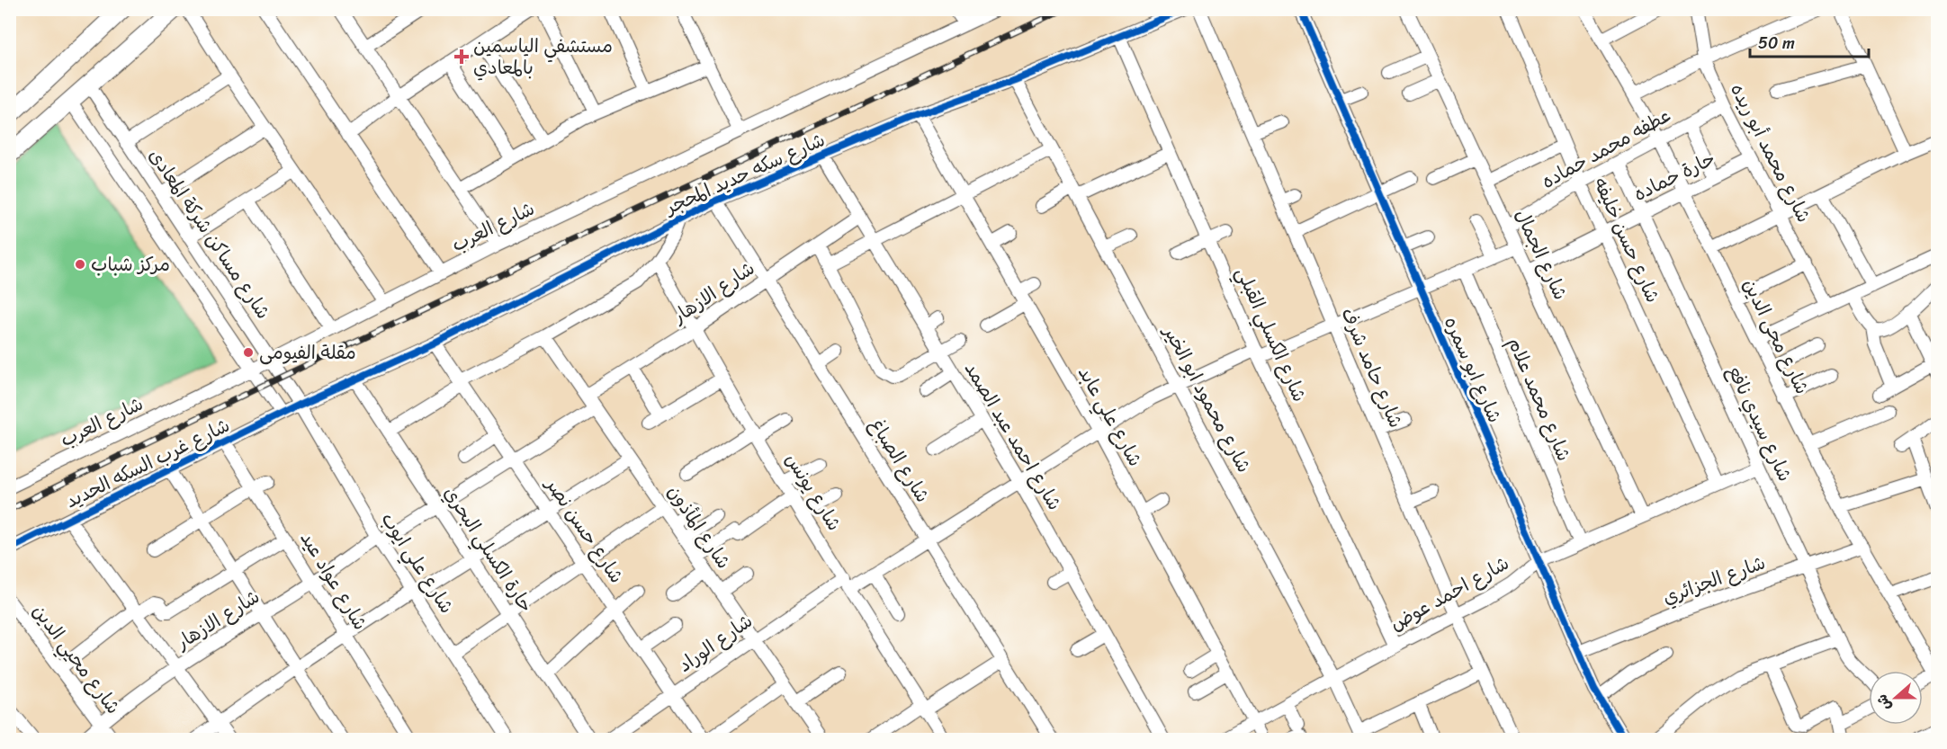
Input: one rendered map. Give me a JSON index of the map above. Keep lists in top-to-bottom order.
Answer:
{
  "streets": {
    "street": [
      "عطفه محمد حماده",
      "شارع محمد أبو ريده",
      "شارع سكه حديد المحجر",
      "حارة حماده",
      "شارع العرب",
      "شارع مساكن شركة المعادى",
      "شارع حسن خليفه",
      "شارع الجمال",
      "شارع الازهار",
      "شارع الكسلي القبلي",
      "شارع محى الدين",
      "شارع حامد شرف",
      "شارع ابو سمره",
      "شارع محمود ابو الخير",
      "شارع محمد علام",
      "شارع علي عابد",
      "شارع سيدي نافع",
      "شارع احمد عبد الصمد",
      "شارع الصباغ",
      "شارع غرب السكه الحديد",
      "شارع يونس",
      "شارع المأذون",
      "شارع حسن نصر",
      "حارة الكسلي البحري",
      "شارع علي ايوب",
      "شارع الجزائري",
      "شارع عواد عيد",
      "شارع احمد عوض",
      "شارع الوراد",
      "شارع محيي الدين"
    ]
  },
  "crossings": [
    ["عطفه محمد حماده", "شارع محمد أبو ريده"],
    ["عطفه محمد حماده", "شارع حسن خليفه"],
    ["عطفه محمد حماده", "شارع الجمال"],
    ["عطفه محمد حماده", "شارع محى الدين"],
    ["عطفه محمد حماده", "شارع سيدي نافع"],
    ["شارع محمد أبو ريده", "حارة حماده"],
    ["شارع سكه حديد المحجر", "شارع مساكن شركة المعادى"],
    ["شارع سكه حديد المحجر", "شارع الكسلي القبلي"],
    ["شارع سكه حديد المحجر", "شارع محمود ابو الخير"],
    ["شارع سكه حديد المحجر", "شارع علي عابد"],
    ["شارع سكه حديد المحجر", "شارع احمد عبد الصمد"],
    ["شارع سكه حديد المحجر", "شارع الصباغ"],
    ["شارع سكه حديد المحجر", "شارع غرب السكه الحديد"],
    ["شارع سكه حديد المحجر", "شارع يونس"],
    ["شارع سكه حديد المحجر", "شارع المأذون"],
    ["شارع سكه حديد المحجر", "شارع حسن نصر"],
    ["شارع سكه حديد المحجر", "حارة الكسلي البحري"],
    ["شارع سكه حديد المحجر", "شارع علي ايوب"],
    ["حارة حماده", "شارع حسن خليفه"],
    ["حارة حماده", "شارع الجمال"],
    ["حارة حماده", "شارع محى الدين"],
    ["حارة حماده", "شارع سيدي نافع"],
    ["شارع العرب", "شارع مساكن شركة المعادى"],
    ["شارع مساكن شركة المعادى", "شارع غرب السكه الحديد"],
    ["شارع مساكن شركة المعادى", "شارع علي ايوب"],
    ["شارع حسن خليفه", "شارع احمد عوض"],
    ["شارع الجمال", "شارع احمد عوض"],
    ["شارع الجمال", "شارع الوراد"],
    ["شارع الازهار", "شارع احمد عبد الصمد"],
    ["شارع الازهار", "شارع الصباغ"],
    ["شارع الازهار", "شارع يونس"],
    ["شارع الازهار", "شارع المأذون"],
    ["شارع الازهار", "شارع حسن نصر"],
    ["شارع الازهار", "حارة الكسلي البحري"],
    ["شارع الازهار", "شارع علي ايوب"],
    ["شارع الازهار", "شارع عواد عيد"],
    ["شارع الازهار", "شارع محيي الدين"],
    ["شارع الكسلي القبلي", "شارع احمد عوض"],
    ["شارع الكسلي القبلي", "شارع الوراد"],
    ["شارع محى الدين", "شارع الجزائري"],
    ["شارع حامد شرف", "شارع احمد عوض"],
    ["شارع حامد شرف", "شارع الوراد"],
    ["شارع ابو سمره", "شارع الجزائري"],
    ["شارع ابو سمره", "شارع احمد عوض"],
    ["شارع ابو سمره", "شارع الوراد"],
    ["شارع محمود ابو الخير", "شارع احمد عوض"],
    ["شارع محمود ابو الخير", "شارع الوراد"],
    ["شارع محمد علام", "شارع احمد عوض"],
    ["شارع محمد علام", "شارع الوراد"],
    ["شارع علي عابد", "شارع احمد عوض"],
    ["شارع علي عابد", "شارع الوراد"],
    ["شارع سيدي نافع", "شارع الجزائري"],
    ["شارع سيدي نافع", "شارع احمد عوض"],
    ["شارع احمد عبد الصمد", "شارع الوراد"],
    ["شارع الصباغ", "شارع الوراد"],
    ["شارع غرب السكه الحديد", "شارع علي ايوب"],
    ["شارع غرب السكه الحديد", "شارع عواد عيد"],
    ["شارع يونس", "شارع الوراد"],
    ["شارع المأذون", "شارع الوراد"],
    ["شارع حسن نصر", "شارع الوراد"]
  ],
  "places": {
    "health": ["مستشفي الياسمين بالمعادي"],
    "other": ["مركز شباب", "مقلة الفيومى"]
  },
  "scale_bar": "50 m",
  "north": "left"
}
